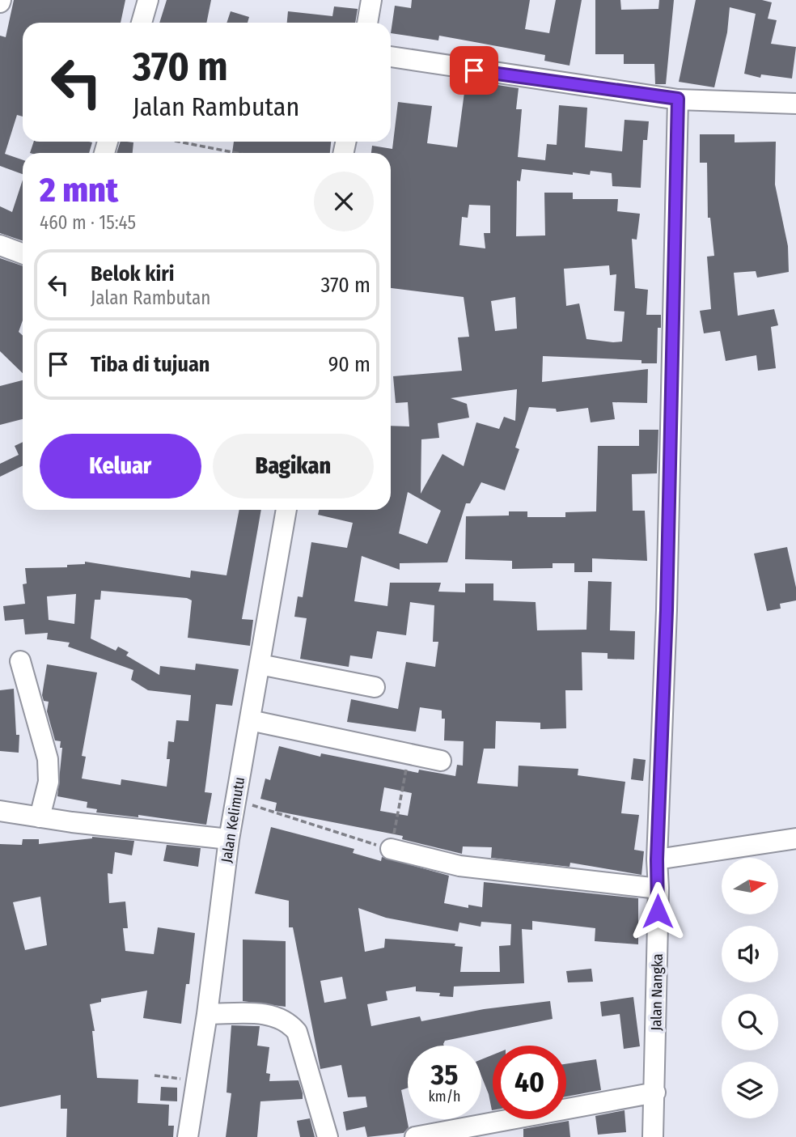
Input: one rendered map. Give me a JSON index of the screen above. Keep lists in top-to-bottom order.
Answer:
{
  "streets": {
    "street": ["Jalan Kelimutu", "Jalan Nangka"]
  },
  "north": "right",
  "page": {
    "turn": ["370 m", "Jalan Rambutan"],
    "heading": ["2 mnt", "460 m · 15:45"],
    "list": [
      {
        "name": "Belok kiri",
        "note": "Jalan Rambutan",
        "value": "370 m"
      },
      {
        "name": "Tiba di tujuan",
        "value": "90 m"
      }
    ],
    "buttons": ["Keluar", "Bagikan"],
    "speed": "35 km/h",
    "limit": "40"
  }
}
